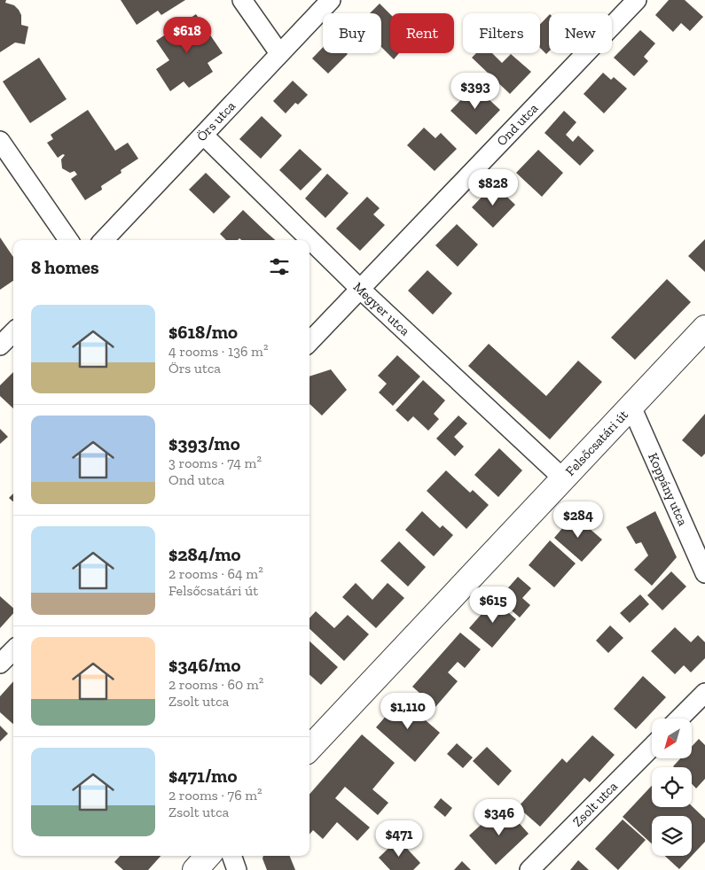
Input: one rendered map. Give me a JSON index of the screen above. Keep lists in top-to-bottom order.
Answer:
{
  "streets": {
    "street": [
      "Örs utca",
      "Ond utca",
      "Megyer utca",
      "Felsőcsatári út",
      "Koppány utca",
      "Zsolt utca"
    ]
  },
  "crossings": [
    ["Örs utca", "Megyer utca"],
    ["Ond utca", "Megyer utca"],
    ["Megyer utca", "Felsőcsatári út"],
    ["Felsőcsatári út", "Koppány utca"]
  ],
  "north": "bottom left",
  "page": {
    "chip": [
      "Buy",
      "Rent",
      "Filters",
      "New"
    ],
    "price": [
      "$618",
      "$393",
      "$828",
      "$284",
      "$615",
      "$1,110",
      "$346",
      "$471"
    ],
    "heading": "8 homes",
    "list": [
      {
        "name": "$618/mo",
        "note": "4 rooms · 136 m² · Örs utca"
      },
      {
        "name": "$393/mo",
        "note": "3 rooms · 74 m² · Ond utca"
      },
      {
        "name": "$284/mo",
        "note": "2 rooms · 64 m² · Felsőcsatári út"
      },
      {
        "name": "$346/mo",
        "note": "2 rooms · 60 m² · Zsolt utca"
      },
      {
        "name": "$471/mo",
        "note": "2 rooms · 76 m² · Zsolt utca"
      }
    ]
  }
}
